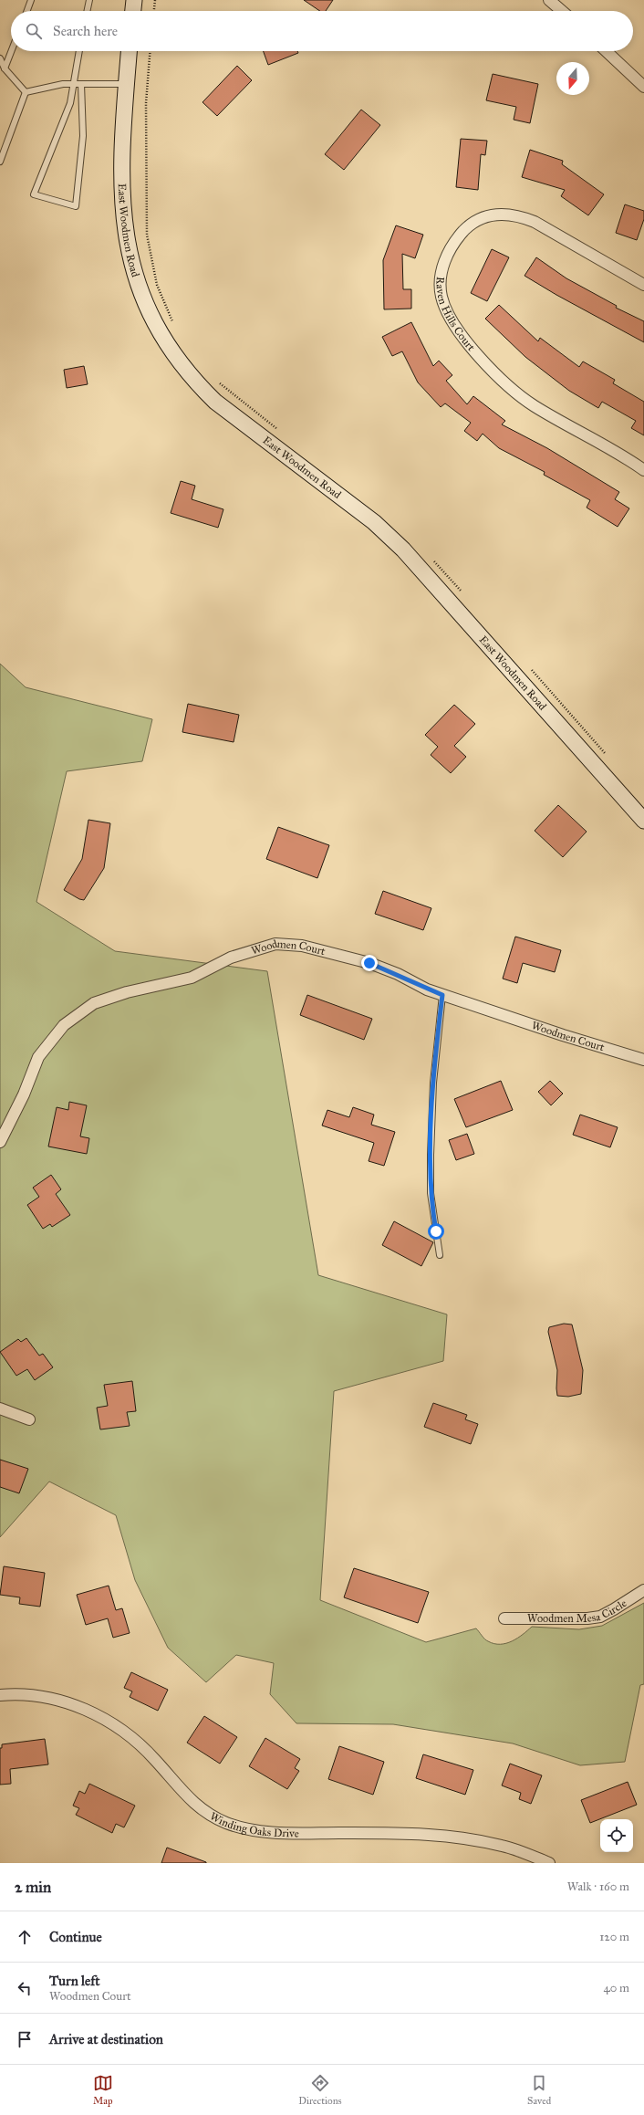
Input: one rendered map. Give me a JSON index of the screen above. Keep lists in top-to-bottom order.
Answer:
{
  "streets": {
    "main road": ["East Woodmen Road"],
    "street": [
      "Raven Hills Court",
      "Woodmen Court",
      "Woodmen Mesa Circle",
      "Winding Oaks Drive"
    ]
  },
  "north": "bottom",
  "page": {
    "search": "Search here",
    "heading": ["2 min", "Walk · 160 m"],
    "list": [
      ["Continue", "120 m"],
      ["Turn left", "Woodmen Court", "40 m"],
      "Arrive at destination"
    ],
    "nav": ["Map", "Directions", "Saved"]
  }
}
